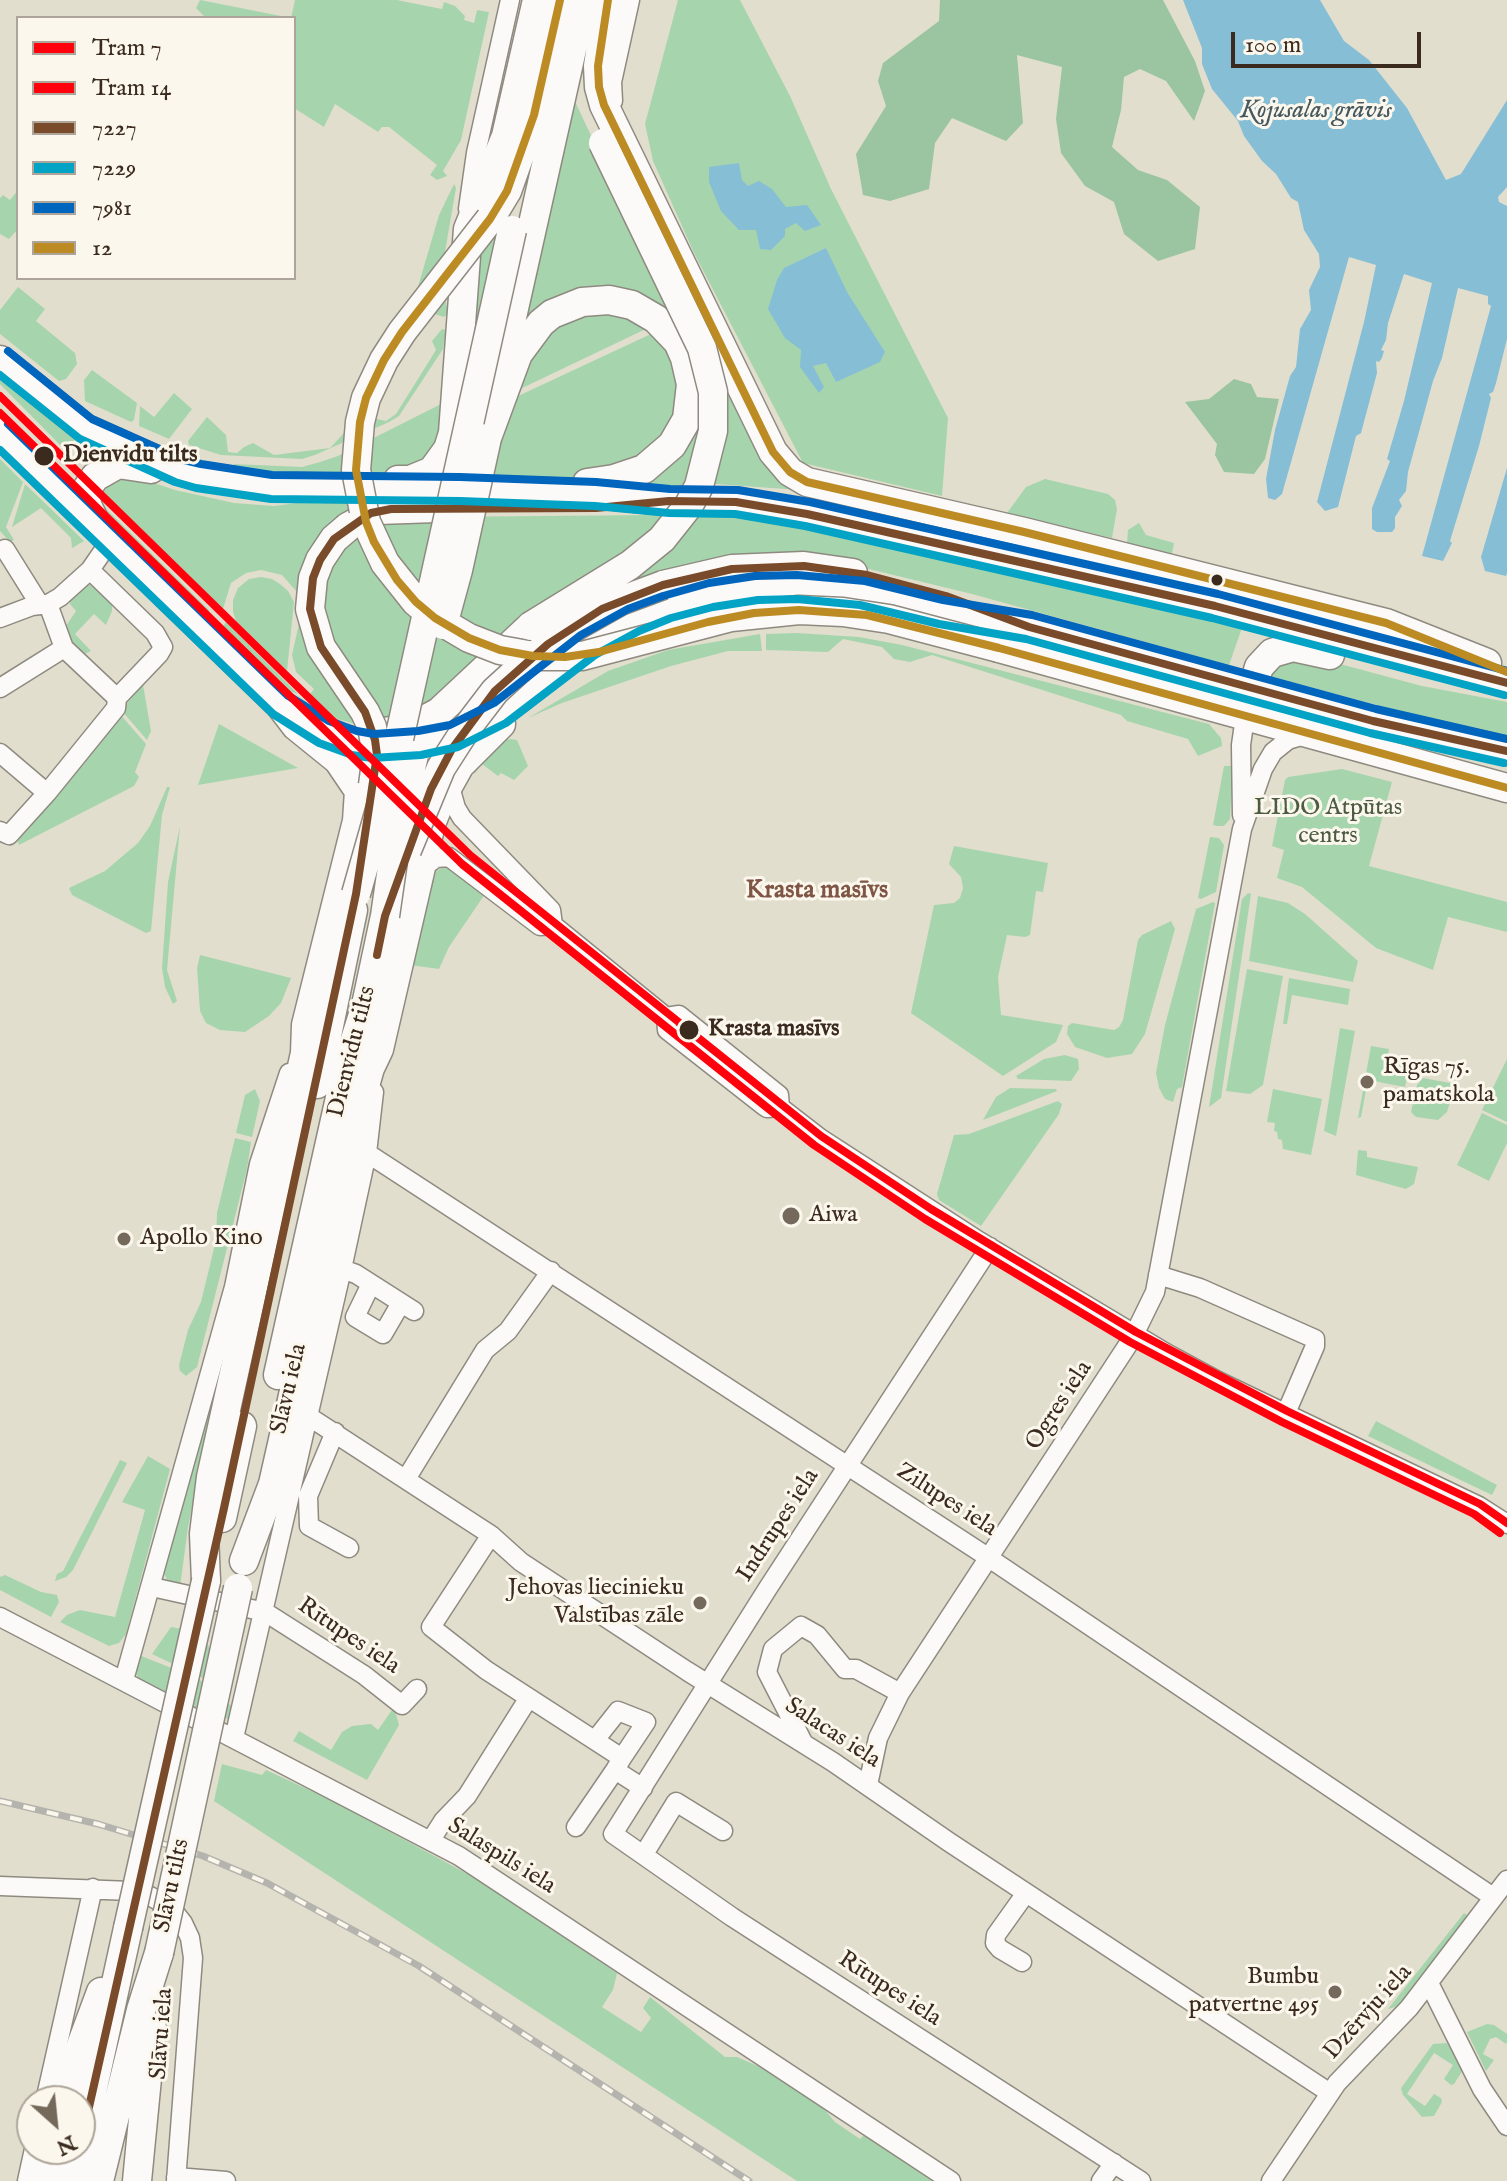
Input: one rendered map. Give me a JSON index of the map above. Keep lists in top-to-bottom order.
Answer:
{
  "streets": {
    "highway": ["Dienvidu tilts", "Slāvu tilts"],
    "street": [
      "Slāvu iela",
      "Ogres iela",
      "Zilupes iela",
      "Indrupes iela",
      "Rītupes iela",
      "Salacas iela",
      "Salaspils iela",
      "Dzērvju iela"
    ]
  },
  "crossings": [
    ["Dienvidu tilts", "Slāvu tilts"],
    ["Slāvu iela", "Zilupes iela"],
    ["Slāvu iela", "Rītupes iela"],
    ["Slāvu iela", "Salacas iela"],
    ["Slāvu iela", "Salaspils iela"],
    ["Ogres iela", "Zilupes iela"],
    ["Ogres iela", "Salacas iela"],
    ["Zilupes iela", "Indrupes iela"],
    ["Zilupes iela", "Dzērvju iela"],
    ["Indrupes iela", "Rītupes iela"],
    ["Indrupes iela", "Salacas iela"],
    ["Salacas iela", "Dzērvju iela"]
  ],
  "districts": ["Krasta masīvs"],
  "water": ["Kojusalas grāvis"],
  "parks": ["LIDO Atpūtas centrs"],
  "places": [
    "Dienvidu tilts",
    "Krasta masīvs",
    "Rīgas 75. pamatskola",
    "Aiwa",
    "Apollo Kino",
    "Jehovas liecinieku Valstības zāle",
    "Bumbu patvertne 495"
  ],
  "lines": [
    "transit line 12",
    "transit line 7981",
    "transit line 7229",
    "tram line 7",
    "tram line 14",
    "transit line 7227"
  ],
  "legend": [
    "Tram 7",
    "Tram 14",
    "7227",
    "7229",
    "7981",
    "12"
  ],
  "scale_bar": "100 m",
  "north": "bottom right"
}
